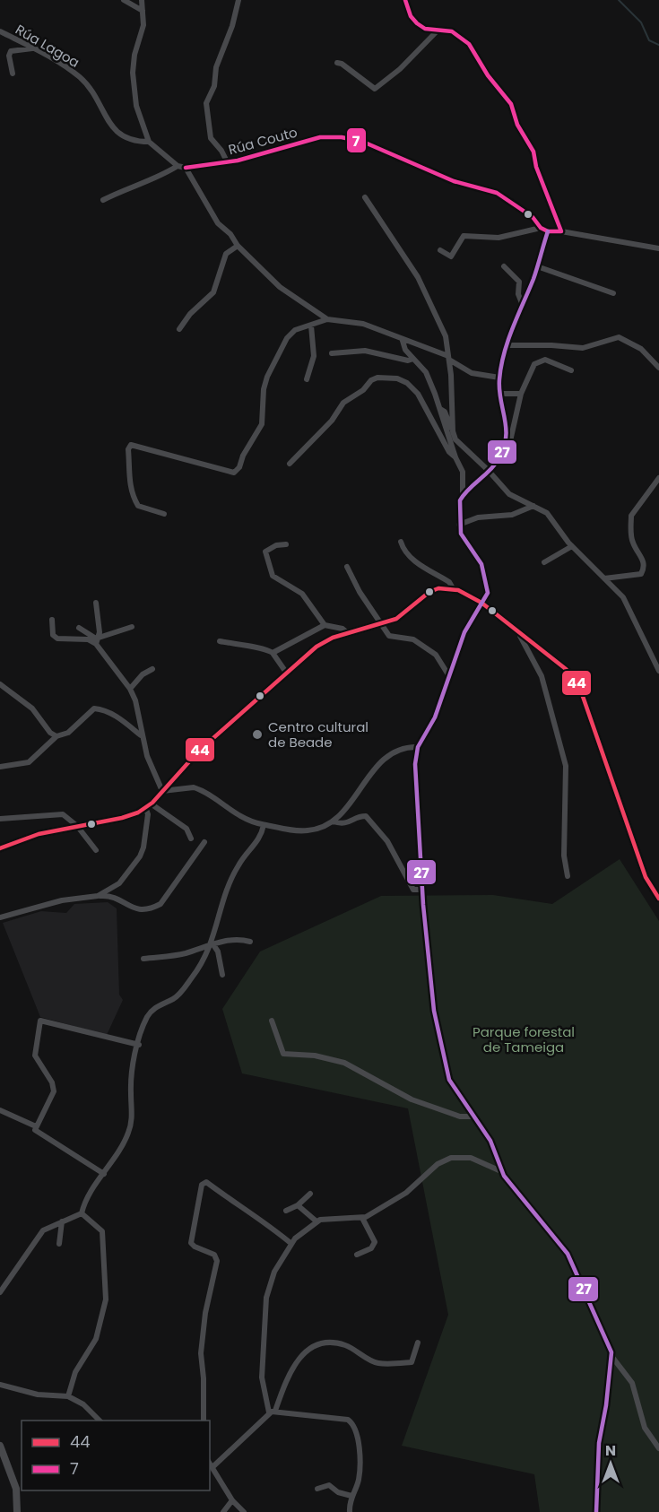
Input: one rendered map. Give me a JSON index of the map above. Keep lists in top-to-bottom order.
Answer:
{
  "streets": {
    "street": ["Rúa Lagoa", "Rúa Couto"]
  },
  "parks": ["Parque forestal de Tameiga"],
  "places": ["Centro cultural de Beade"],
  "lines": ["transit line 7", "transit line 27", "transit line 44"],
  "legend": ["44", "7"],
  "north": "top"
}
